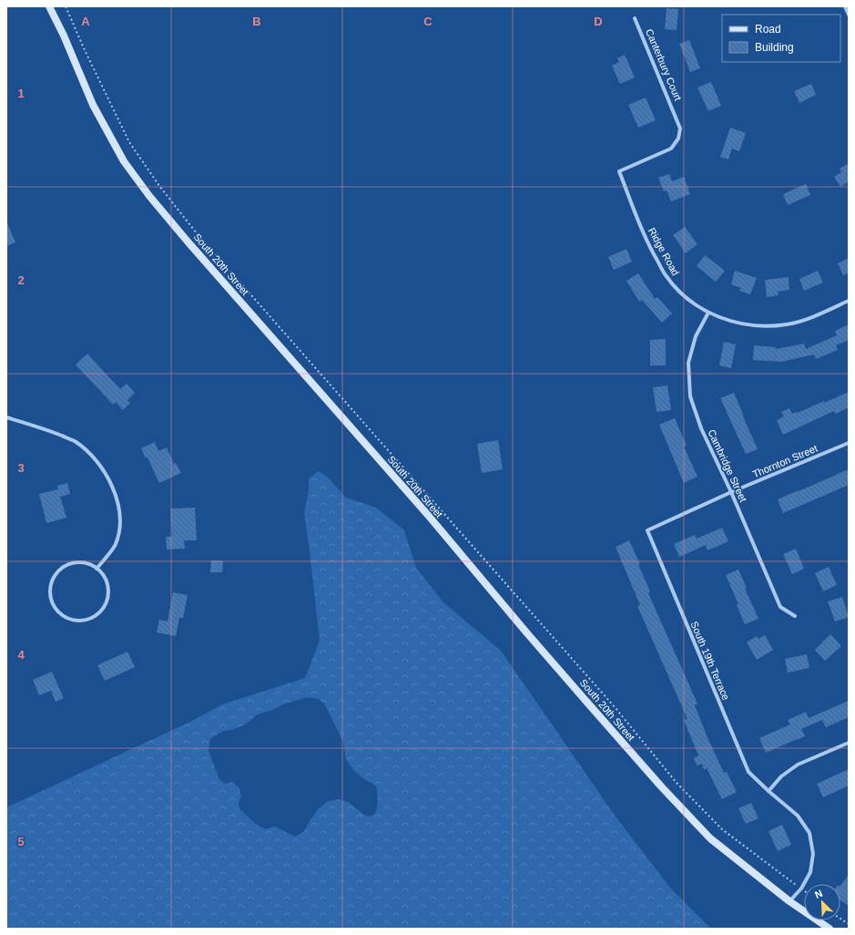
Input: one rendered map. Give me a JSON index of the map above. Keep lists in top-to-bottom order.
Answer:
{
  "streets": {
    "main road": ["South 20th Street"],
    "street": [
      "Canterbury Court",
      "Ridge Road",
      "Thornton Street",
      "Cambridge Street",
      "South 19th Terrace"
    ]
  },
  "crossings": [
    ["Canterbury Court", "Ridge Road"],
    ["Ridge Road", "Cambridge Street"],
    ["South 20th Street", "South 19th Terrace"],
    ["Thornton Street", "Cambridge Street"],
    ["Thornton Street", "South 19th Terrace"]
  ],
  "legend": ["Road", "Building"],
  "north": "top left",
  "grid": {
    "columns": [
      "A",
      "B",
      "C",
      "D"
    ],
    "rows": [
      "1",
      "2",
      "3",
      "4",
      "5"
    ]
  }
}
